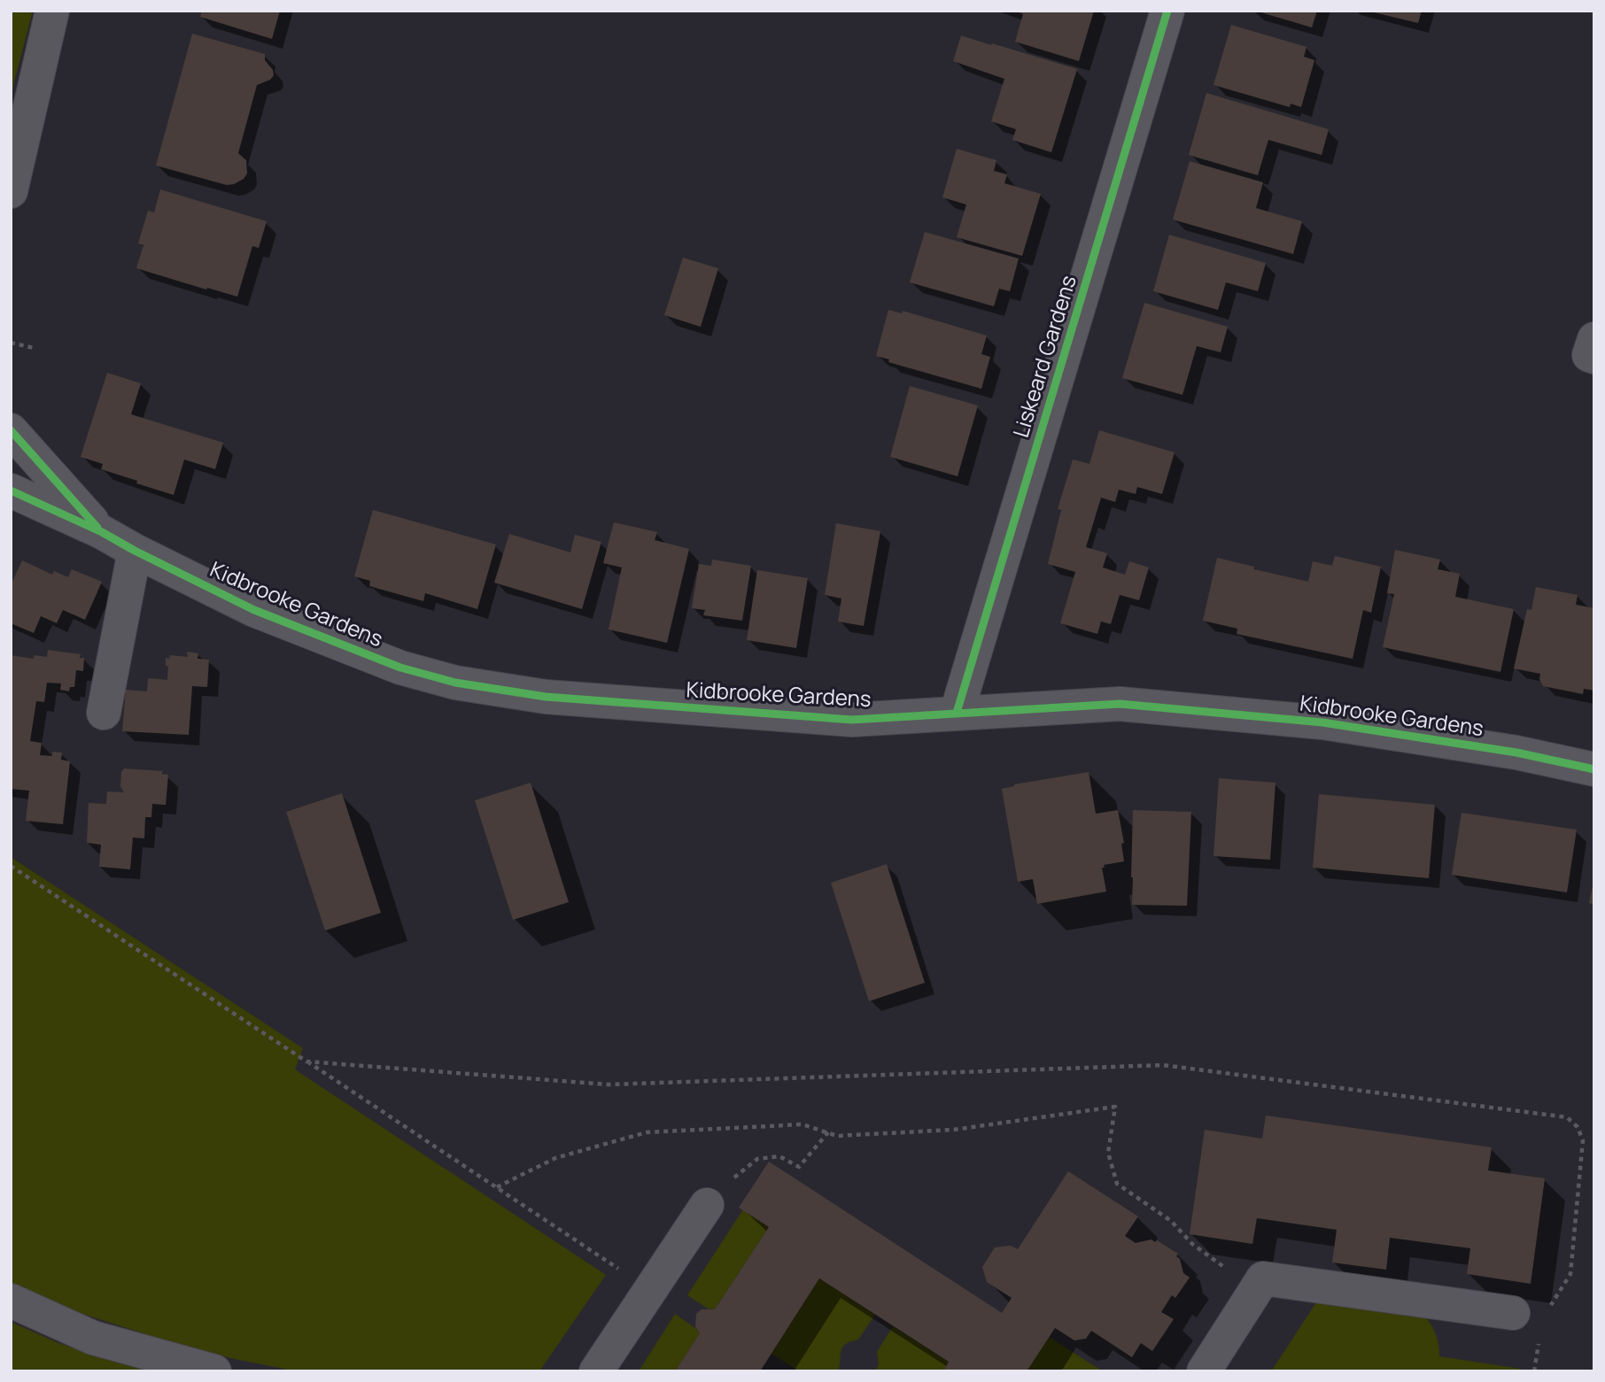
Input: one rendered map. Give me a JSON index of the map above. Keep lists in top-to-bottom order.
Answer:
{
  "streets": {
    "street": ["Liskeard Gardens", "Kidbrooke Gardens"]
  },
  "crossings": [
    ["Liskeard Gardens", "Kidbrooke Gardens"]
  ]
}
